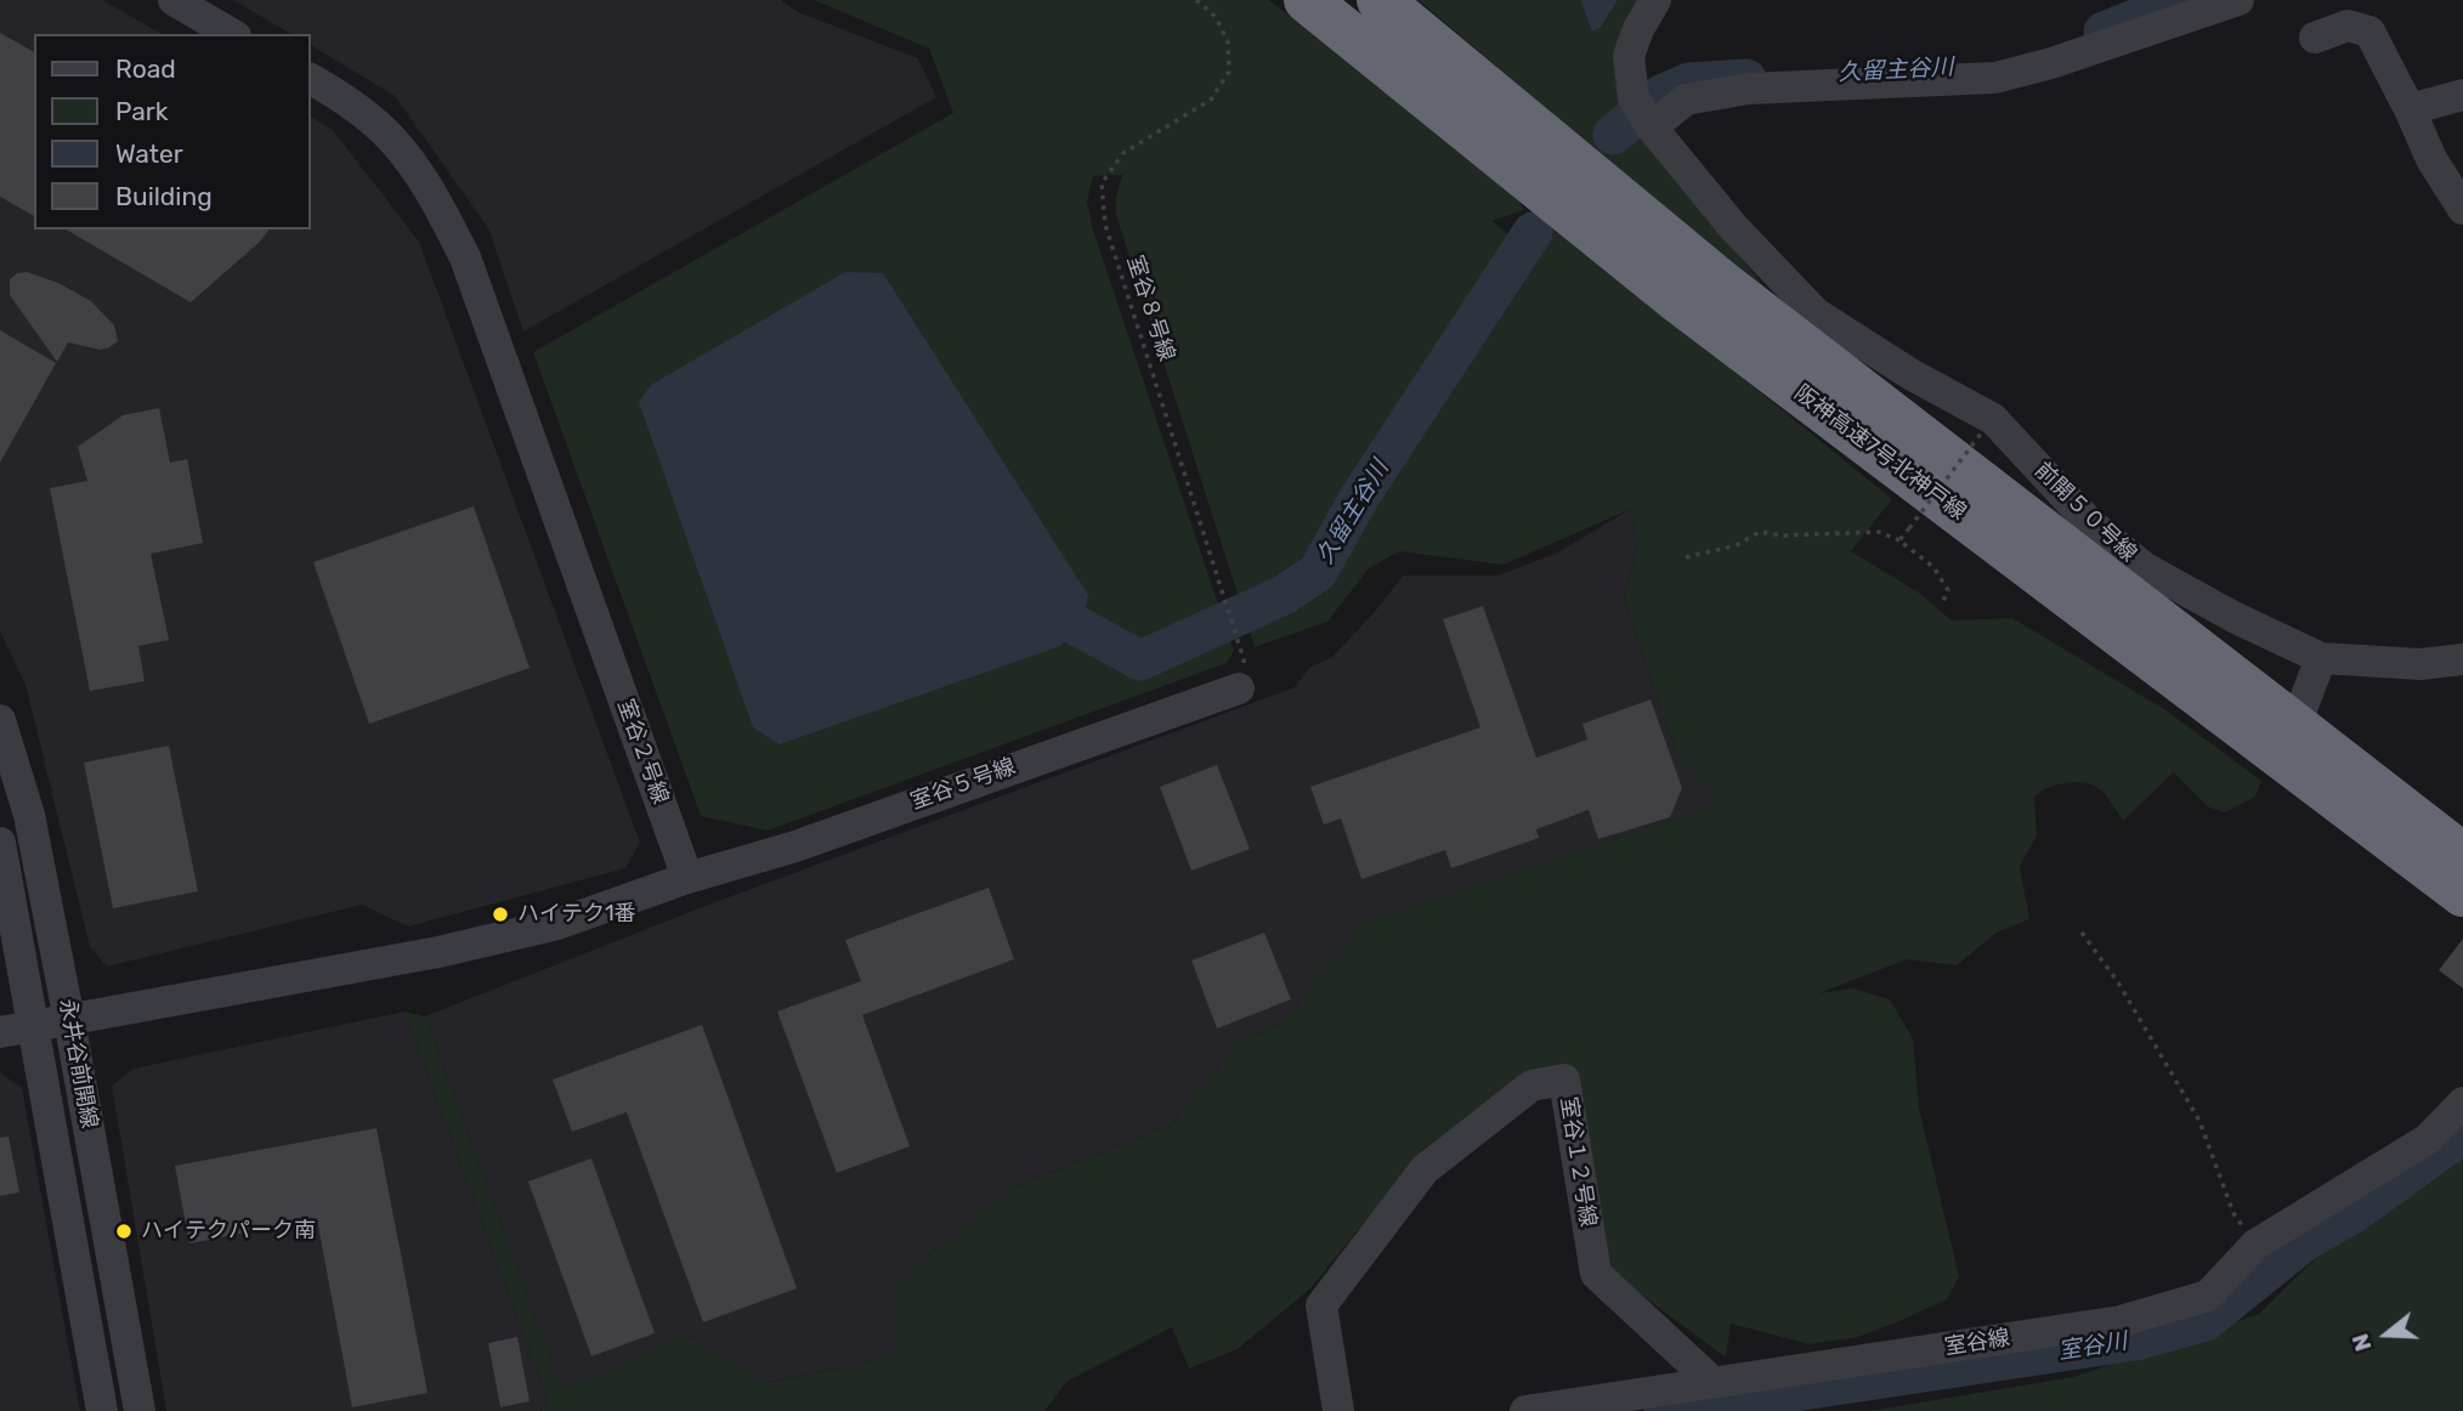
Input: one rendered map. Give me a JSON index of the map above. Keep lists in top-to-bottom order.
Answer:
{
  "streets": {
    "highway": ["阪神高速7号北神戸線"],
    "street": [
      "前開５０号線",
      "室谷２号線",
      "室谷５号線",
      "永井谷前開線",
      "室谷１２号線",
      "室谷線"
    ],
    "path": ["室谷８号線"]
  },
  "crossings": [
    ["室谷８号線", "室谷５号線"],
    ["室谷２号線", "室谷５号線"],
    ["室谷１２号線", "室谷線"]
  ],
  "water": ["久留主谷川", "室谷川"],
  "places": ["ハイテク1番", "ハイテクパーク南"],
  "legend": [
    "Road",
    "Park",
    "Water",
    "Building"
  ],
  "north": "left"
}
